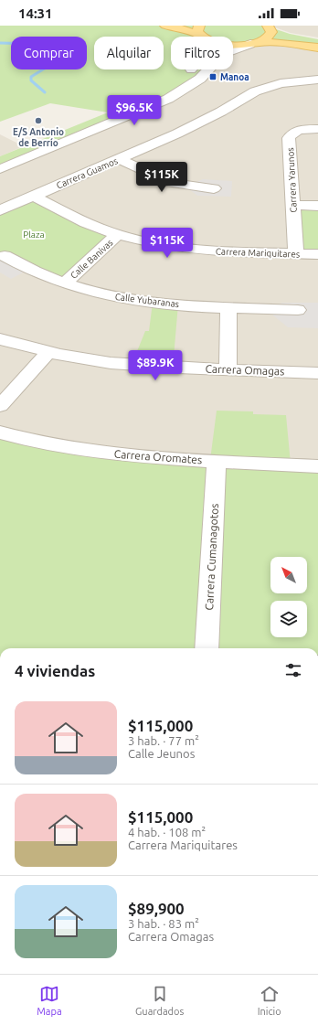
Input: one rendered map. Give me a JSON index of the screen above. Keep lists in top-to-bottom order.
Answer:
{
  "streets": {
    "street": [
      "Carrera Guamos",
      "Carrera Yarunos",
      "Carrera Mariquitares",
      "Calle Banivas",
      "Calle Yubaranas",
      "Carrera Omagas",
      "Carrera Oromates",
      "Carrera Cumanagotos"
    ]
  },
  "crossings": [
    ["Carrera Guamos", "Carrera Mariquitares"],
    ["Carrera Yarunos", "Carrera Mariquitares"],
    ["Carrera Mariquitares", "Calle Banivas"],
    ["Calle Banivas", "Calle Yubaranas"],
    ["Carrera Oromates", "Carrera Cumanagotos"]
  ],
  "parks": ["Plaza"],
  "places": {
    "transit": ["Manoa"],
    "other": ["E/S Antonio de Berrío"]
  },
  "north": "top left",
  "page": {
    "status": "14:31",
    "chip": ["Comprar", "Alquilar", "Filtros"],
    "price": [
      "$96.5K",
      "$115K",
      "$115K",
      "$89.9K"
    ],
    "heading": "4 viviendas",
    "list": [
      {
        "name": "$115,000",
        "note": "3 hab. · 77 m² · Calle Jeunos"
      },
      {
        "name": "$115,000",
        "note": "4 hab. · 108 m² · Carrera Mariquitares"
      },
      {
        "name": "$89,900",
        "note": "3 hab. · 83 m² · Carrera Omagas"
      }
    ],
    "tabs": ["Mapa", "Guardados", "Inicio"]
  }
}
